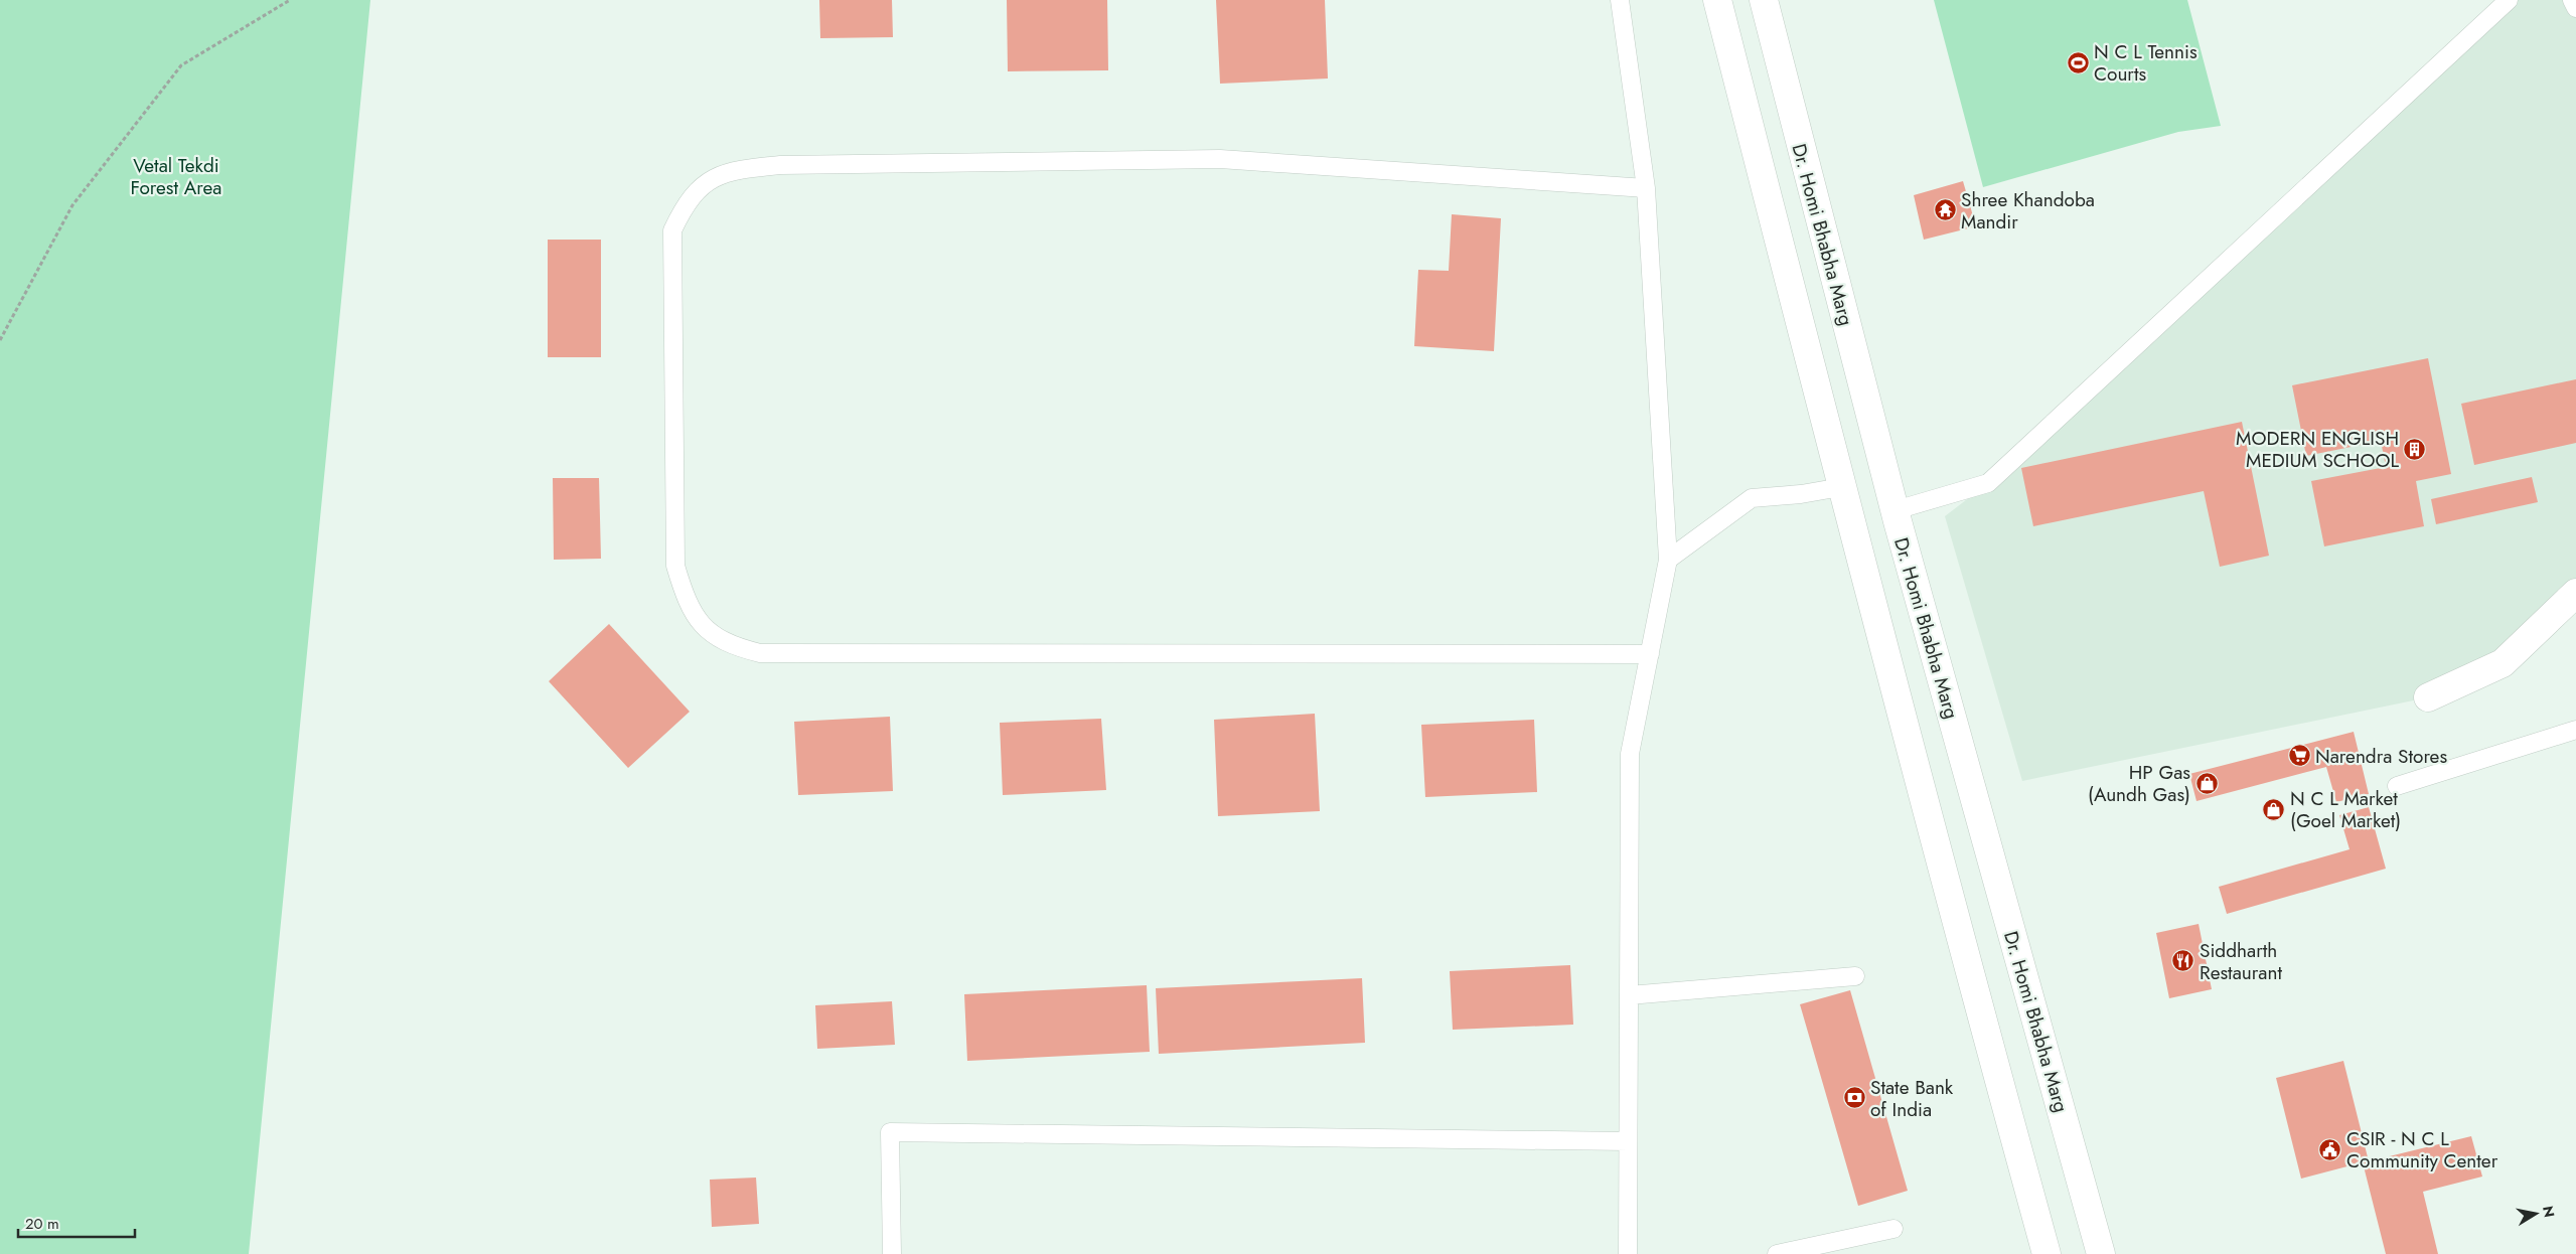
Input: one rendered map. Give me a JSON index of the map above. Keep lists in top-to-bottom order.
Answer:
{
  "streets": {
    "main road": ["Dr. Homi Bhabha Marg"]
  },
  "parks": ["Vetal Tekdi Forest Area"],
  "places": {
    "sports": ["N C L Tennis Courts"],
    "temple": ["Shree Khandoba Mandir"],
    "building": ["MODERN ENGLISH MEDIUM SCHOOL"],
    "supermarket": ["Narendra Stores"],
    "shop": ["HP Gas (Aundh Gas)", "N C L Market (Goel Market)"],
    "restaurant": ["Siddharth Restaurant"],
    "bank": ["State Bank of India"],
    "public building": ["CSIR - N C L Community Center"]
  },
  "scale_bar": "20 m",
  "north": "right"
}
